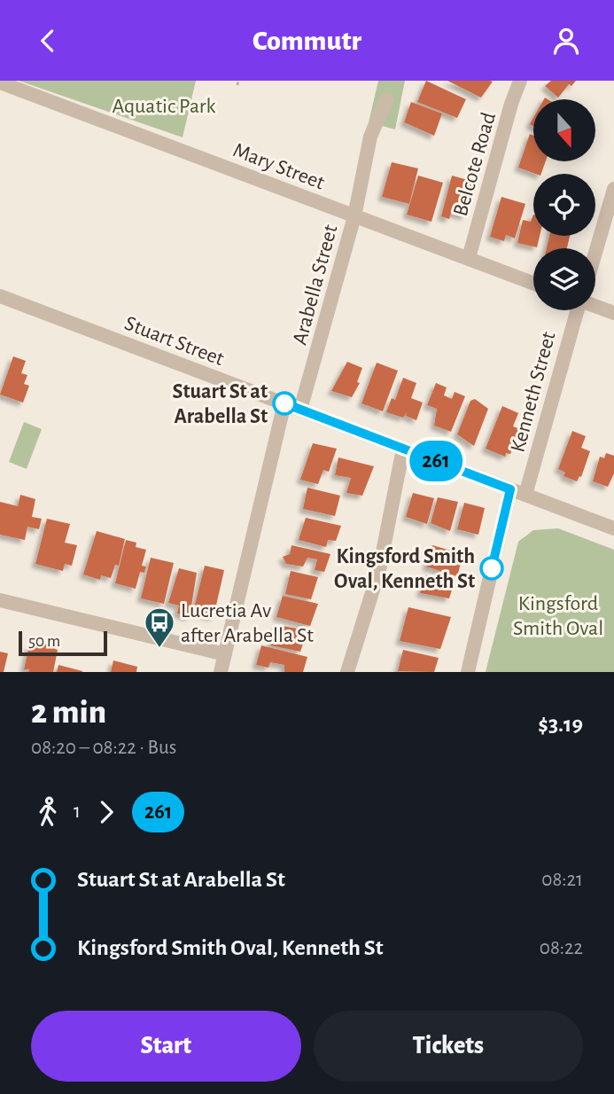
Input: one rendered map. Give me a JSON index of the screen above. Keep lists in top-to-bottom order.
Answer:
{
  "streets": {
    "street": [
      "Belcote Road",
      "Mary Street",
      "Arabella Street",
      "Stuart Street",
      "Kenneth Street"
    ]
  },
  "crossings": [
    ["Belcote Road", "Mary Street"],
    ["Mary Street", "Arabella Street"],
    ["Arabella Street", "Stuart Street"],
    ["Stuart Street", "Kenneth Street"]
  ],
  "parks": ["Aquatic Park", "Kingsford Smith Oval"],
  "places": {
    "other": ["Stuart St at Arabella St", "Kingsford Smith Oval, Kenneth St"],
    "bus stop": ["Lucretia Av after Arabella St"]
  },
  "lines": ["bus line 261"],
  "scale_bar": "50 m",
  "north": "bottom",
  "page": {
    "header": "Commutr",
    "on_map": "261",
    "scale": "50 m",
    "heading": ["2 min", "08:20 – 08:22 · Bus", "$3.19"],
    "legs": ["1", "261"],
    "list": [
      {
        "name": "Stuart St at Arabella St",
        "value": "08:21"
      },
      {
        "name": "Kingsford Smith Oval, Kenneth St",
        "value": "08:22"
      }
    ],
    "buttons": ["Start", "Tickets"]
  }
}
